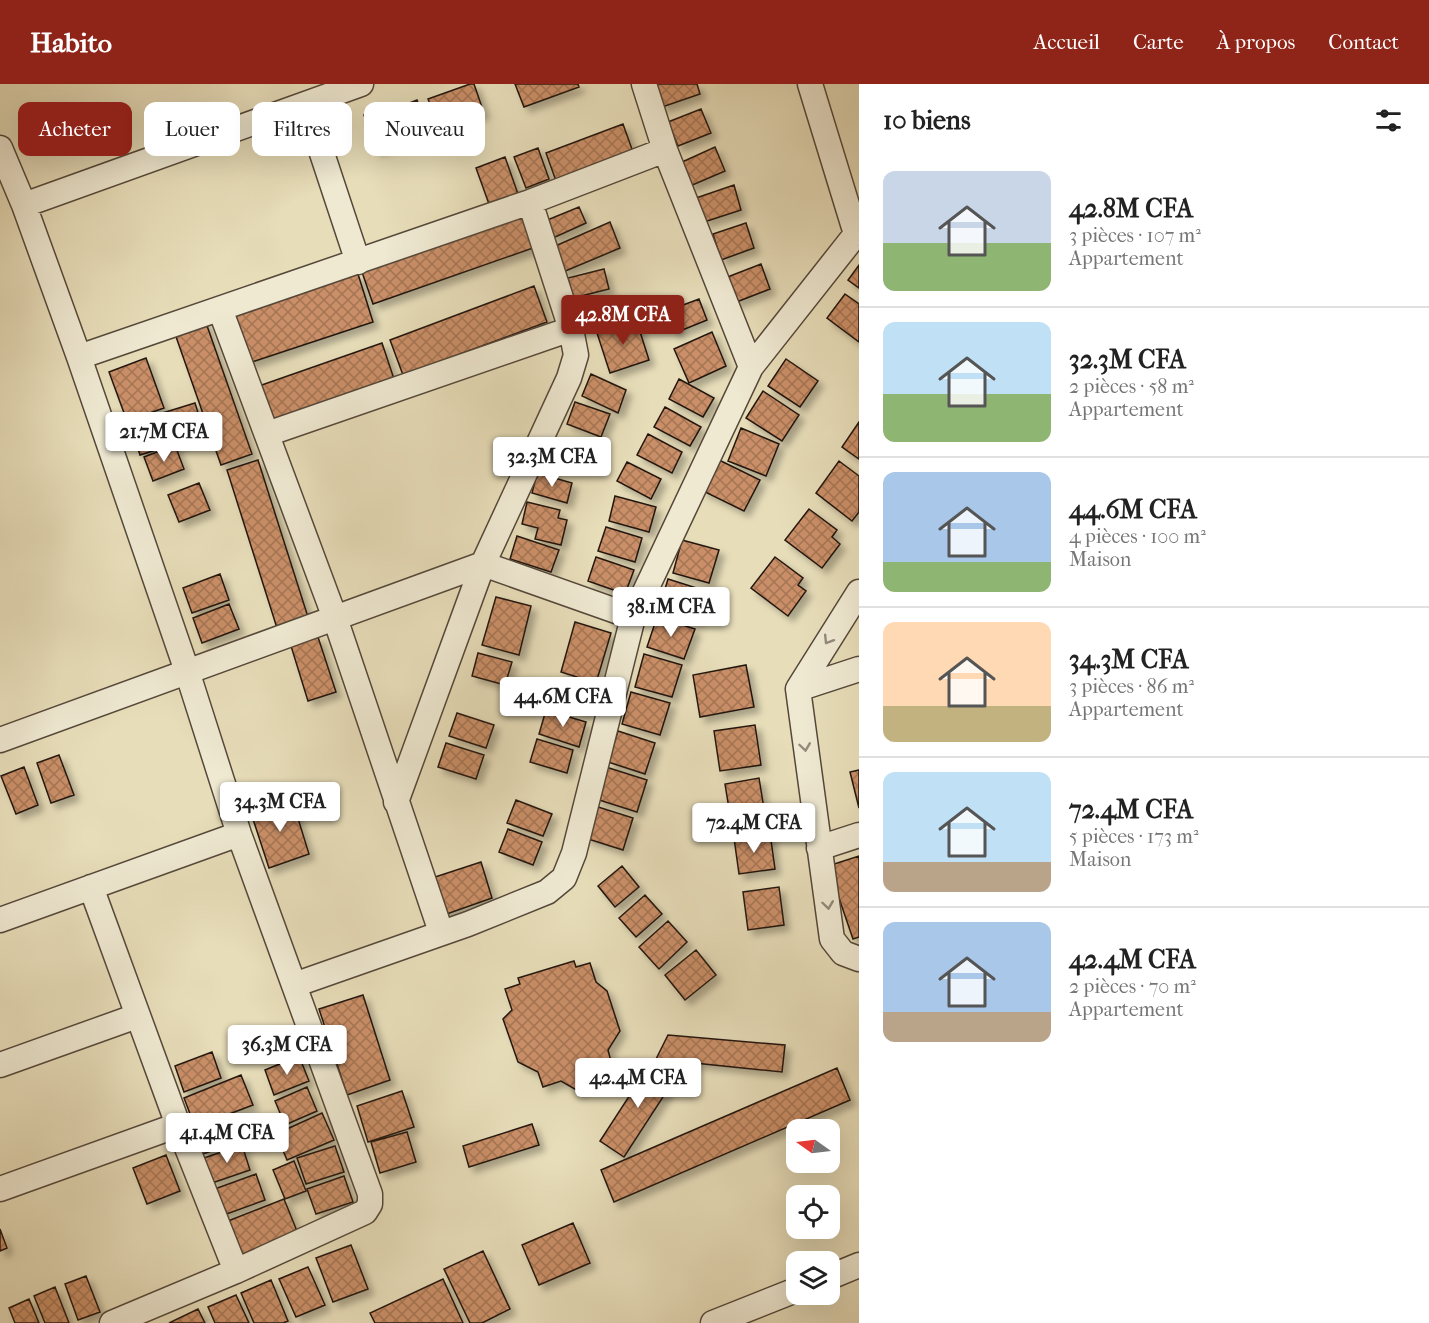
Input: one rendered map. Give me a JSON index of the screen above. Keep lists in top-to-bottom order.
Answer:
{
  "north": "left",
  "page": {
    "header": "Habito",
    "nav": [
      "Accueil",
      "Carte",
      "À propos",
      "Contact"
    ],
    "heading": "10 biens",
    "chip": [
      "Acheter",
      "Louer",
      "Filtres",
      "Nouveau"
    ],
    "list": [
      {
        "name": "42.8M CFA",
        "note": "3 pièces · 107 m² · Appartement"
      },
      {
        "name": "32.3M CFA",
        "note": "2 pièces · 58 m² · Appartement"
      },
      {
        "name": "44.6M CFA",
        "note": "4 pièces · 100 m² · Maison"
      },
      {
        "name": "34.3M CFA",
        "note": "3 pièces · 86 m² · Appartement"
      },
      {
        "name": "72.4M CFA",
        "note": "5 pièces · 173 m² · Maison"
      },
      {
        "name": "42.4M CFA",
        "note": "2 pièces · 70 m² · Appartement"
      }
    ],
    "price": [
      "42.8M CFA",
      "21.7M CFA",
      "32.3M CFA",
      "38.1M CFA",
      "44.6M CFA",
      "34.3M CFA",
      "72.4M CFA",
      "36.3M CFA",
      "42.4M CFA",
      "41.4M CFA"
    ]
  }
}
